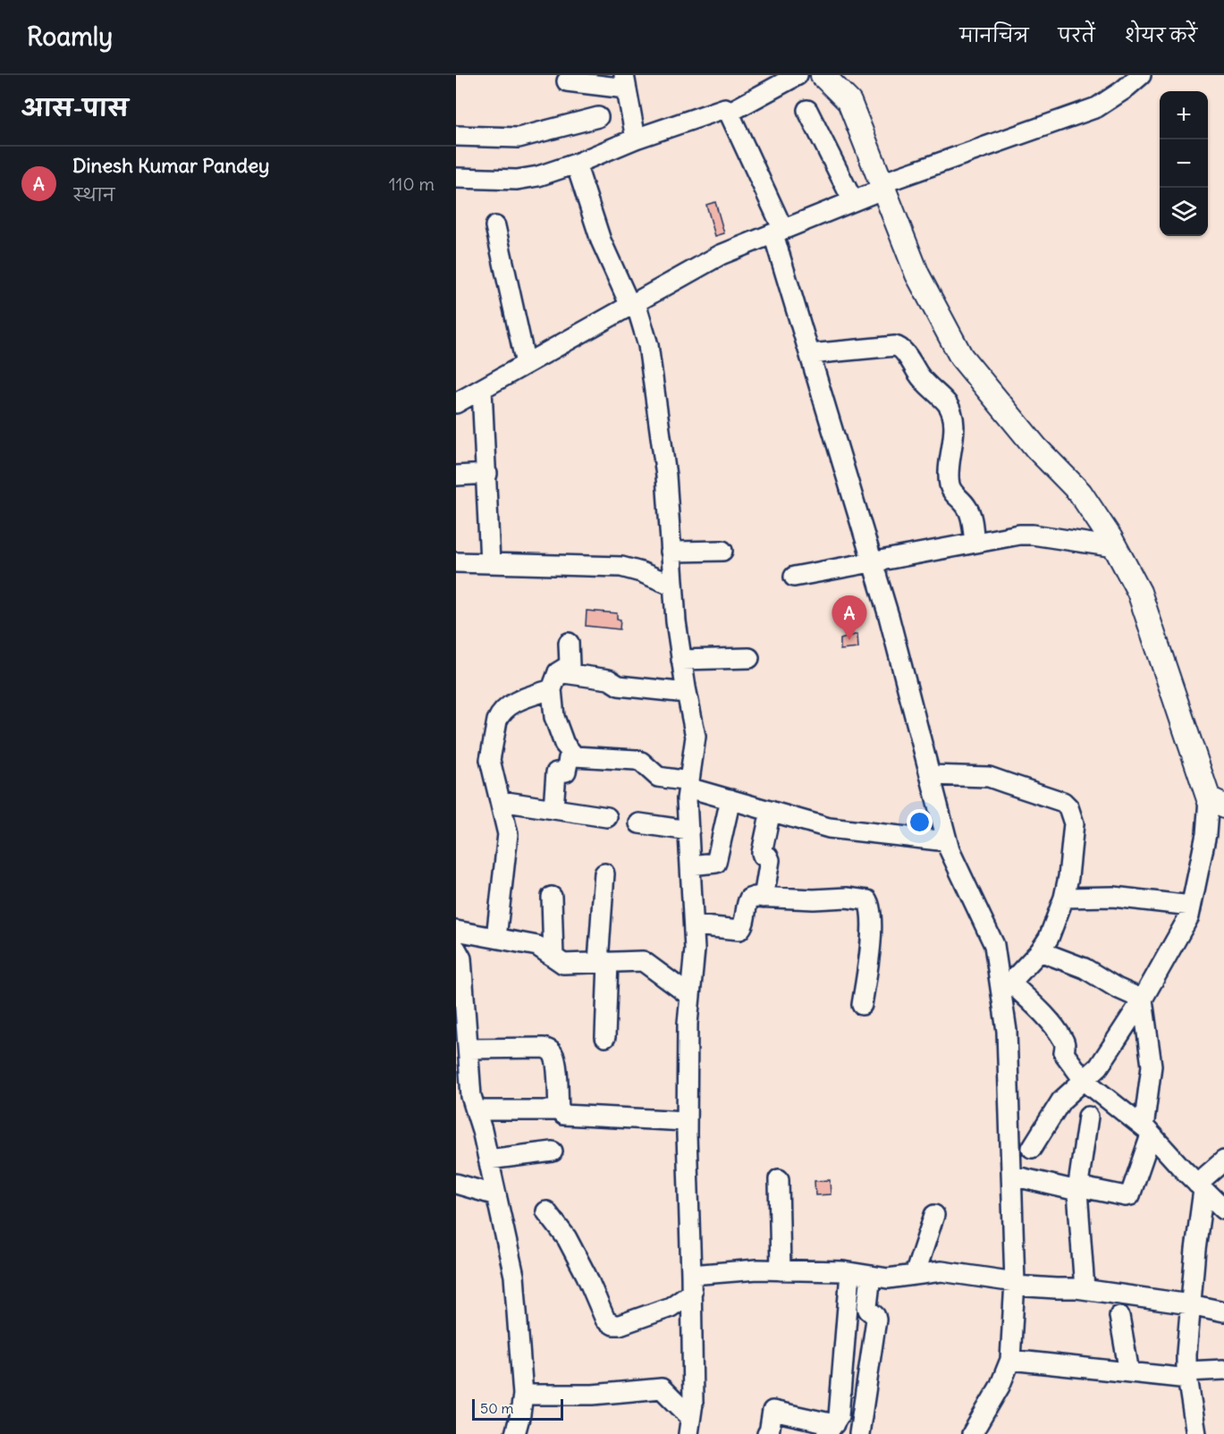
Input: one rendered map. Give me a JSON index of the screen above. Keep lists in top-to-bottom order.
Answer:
{
  "scale_bar": "50 m",
  "page": {
    "header": "Roamly",
    "nav": ["मानचित्र", "परतें", "शेयर करें"],
    "heading": "आस-पास",
    "map_buttons": ["+", "−"],
    "list": [
      {
        "mark": "A",
        "name": "Dinesh Kumar Pandey",
        "note": "स्थान",
        "value": "110 m"
      }
    ],
    "pins": "A",
    "scale": "50 m"
  }
}
